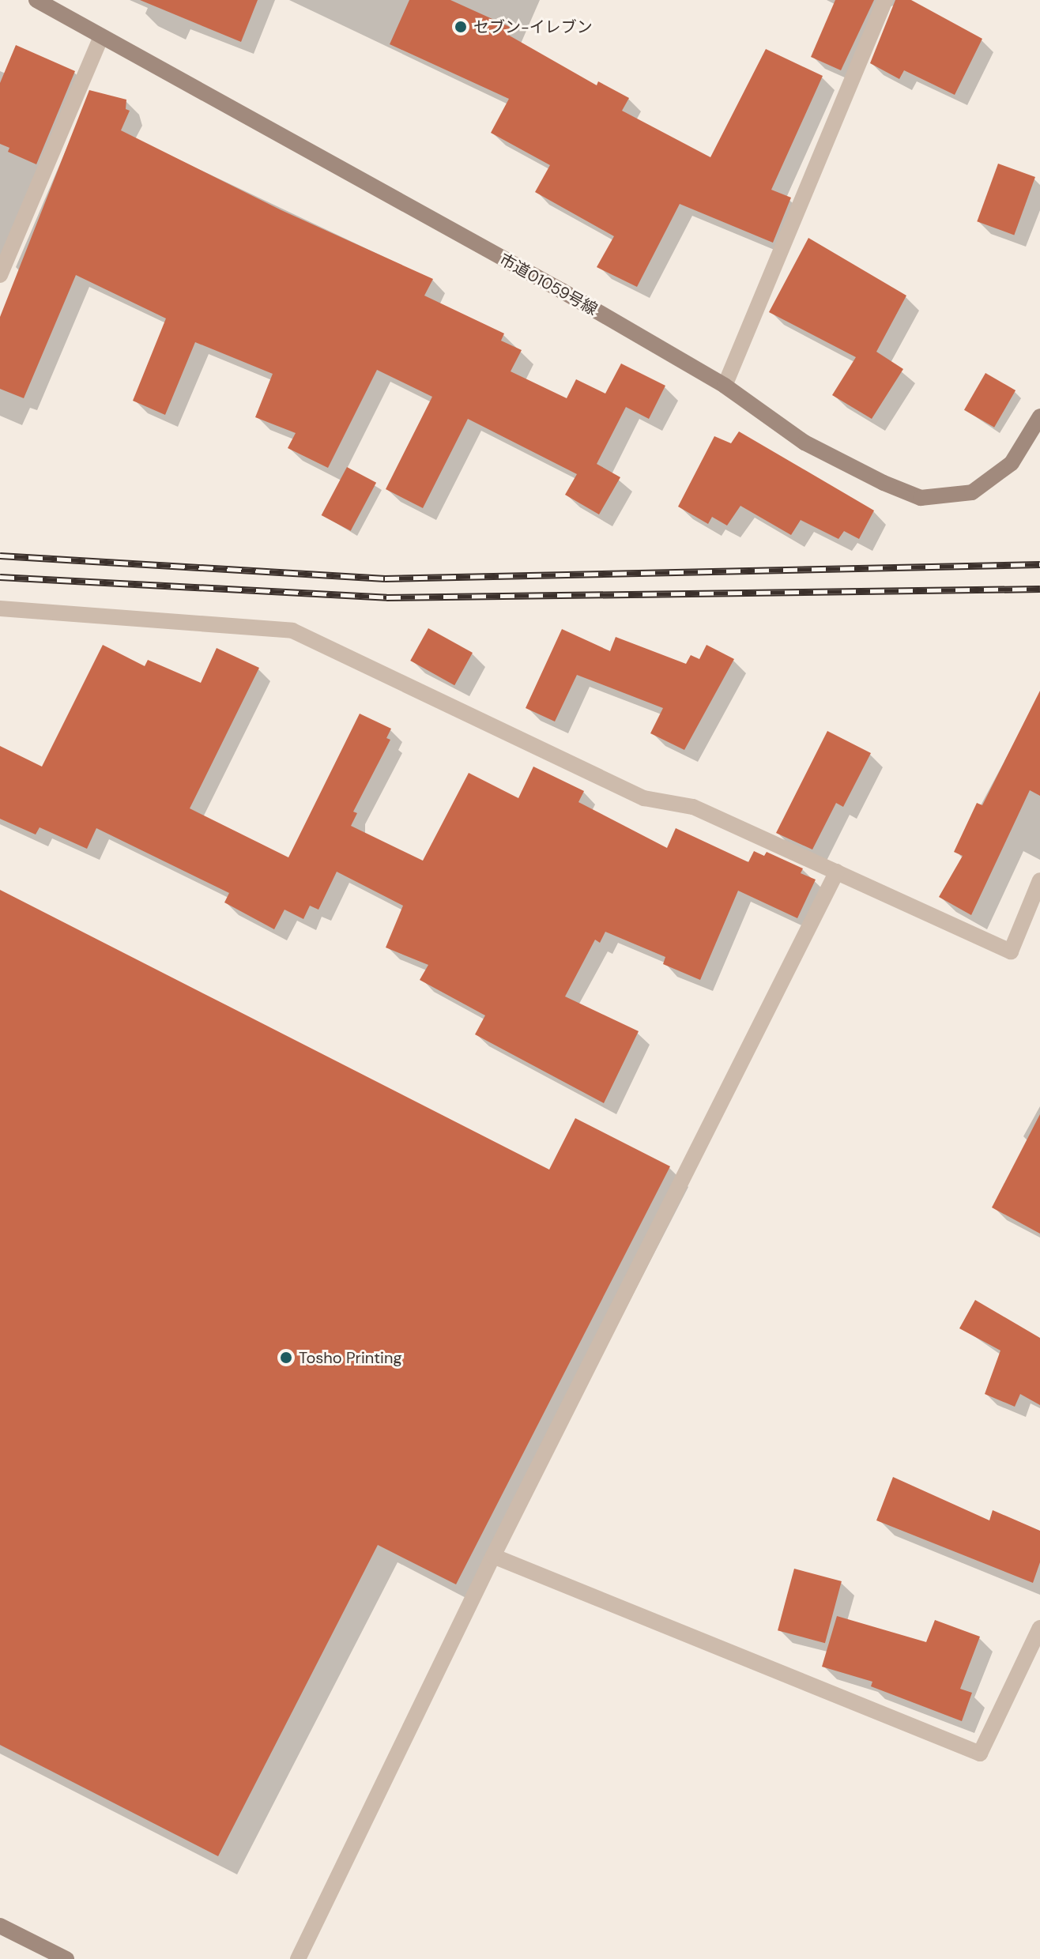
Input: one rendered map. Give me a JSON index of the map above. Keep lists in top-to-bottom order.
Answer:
{
  "streets": {
    "street": ["市道01059号線"]
  },
  "places": ["セブン-イレブン", "Tosho Printing"]
}
